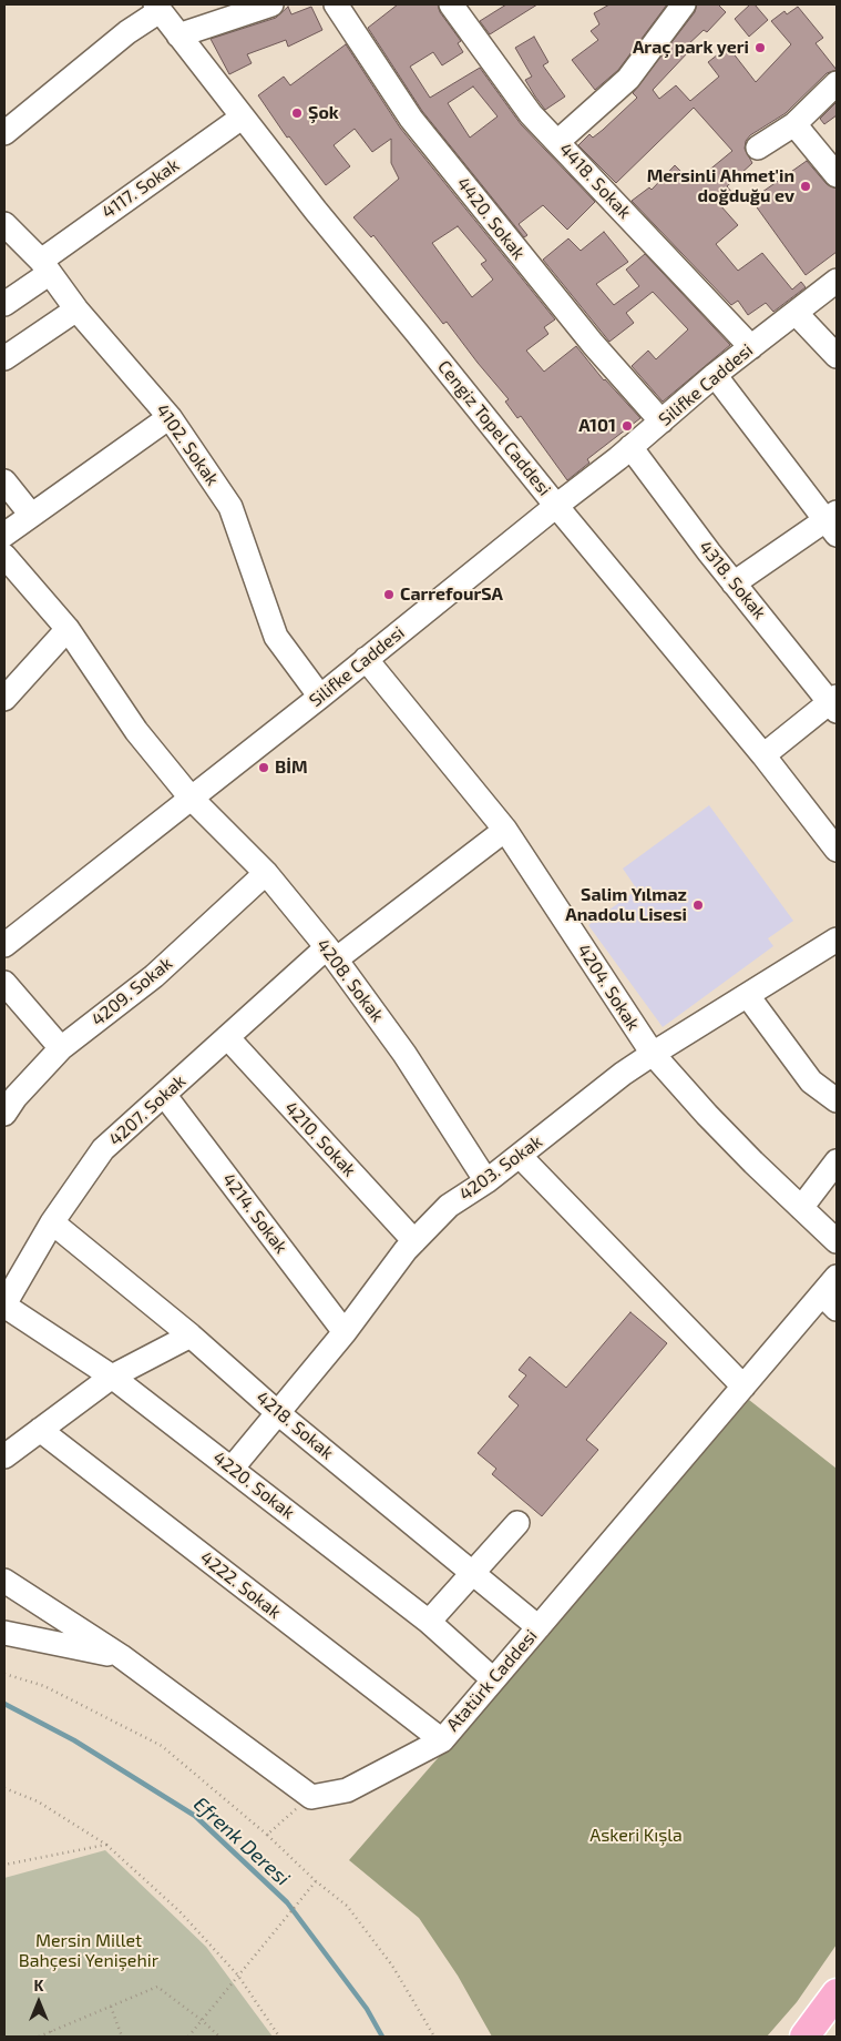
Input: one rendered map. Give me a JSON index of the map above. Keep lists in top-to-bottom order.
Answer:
{
  "streets": {
    "street": [
      "4418. Sokak",
      "4117. Sokak",
      "4420. Sokak",
      "Silifke Caddesi",
      "Cengiz Topel Caddesi",
      "4102. Sokak",
      "4318. Sokak",
      "4208. Sokak",
      "4204. Sokak",
      "4209. Sokak",
      "4207. Sokak",
      "4210. Sokak",
      "4203. Sokak",
      "4214. Sokak",
      "4218. Sokak",
      "4220. Sokak",
      "4222. Sokak",
      "Atatürk Caddesi"
    ]
  },
  "crossings": [
    ["4418. Sokak", "Silifke Caddesi"],
    ["4117. Sokak", "Cengiz Topel Caddesi"],
    ["4117. Sokak", "4102. Sokak"],
    ["4420. Sokak", "Silifke Caddesi"],
    ["Silifke Caddesi", "Cengiz Topel Caddesi"],
    ["Silifke Caddesi", "4102. Sokak"],
    ["Silifke Caddesi", "4318. Sokak"],
    ["Silifke Caddesi", "4208. Sokak"],
    ["Silifke Caddesi", "4204. Sokak"],
    ["4208. Sokak", "4209. Sokak"],
    ["4208. Sokak", "4207. Sokak"],
    ["4208. Sokak", "4203. Sokak"],
    ["4204. Sokak", "4207. Sokak"],
    ["4204. Sokak", "4203. Sokak"],
    ["4207. Sokak", "4210. Sokak"],
    ["4207. Sokak", "4214. Sokak"],
    ["4207. Sokak", "4218. Sokak"],
    ["4207. Sokak", "4220. Sokak"],
    ["4210. Sokak", "4203. Sokak"],
    ["4203. Sokak", "4214. Sokak"],
    ["4203. Sokak", "4218. Sokak"],
    ["4203. Sokak", "4220. Sokak"],
    ["4218. Sokak", "Atatürk Caddesi"],
    ["4220. Sokak", "Atatürk Caddesi"],
    ["4222. Sokak", "Atatürk Caddesi"]
  ],
  "water": ["Efrenk Deresi"],
  "parks": ["Askeri Kışla", "Mersin Millet Bahçesi Yenişehir"],
  "places": [
    "Araç park yeri",
    "Şok",
    "Mersinli Ahmet'in doğduğu ev",
    "A101",
    "CarrefourSA",
    "BİM",
    "Salim Yılmaz Anadolu Lisesi"
  ],
  "north": "top"
}
